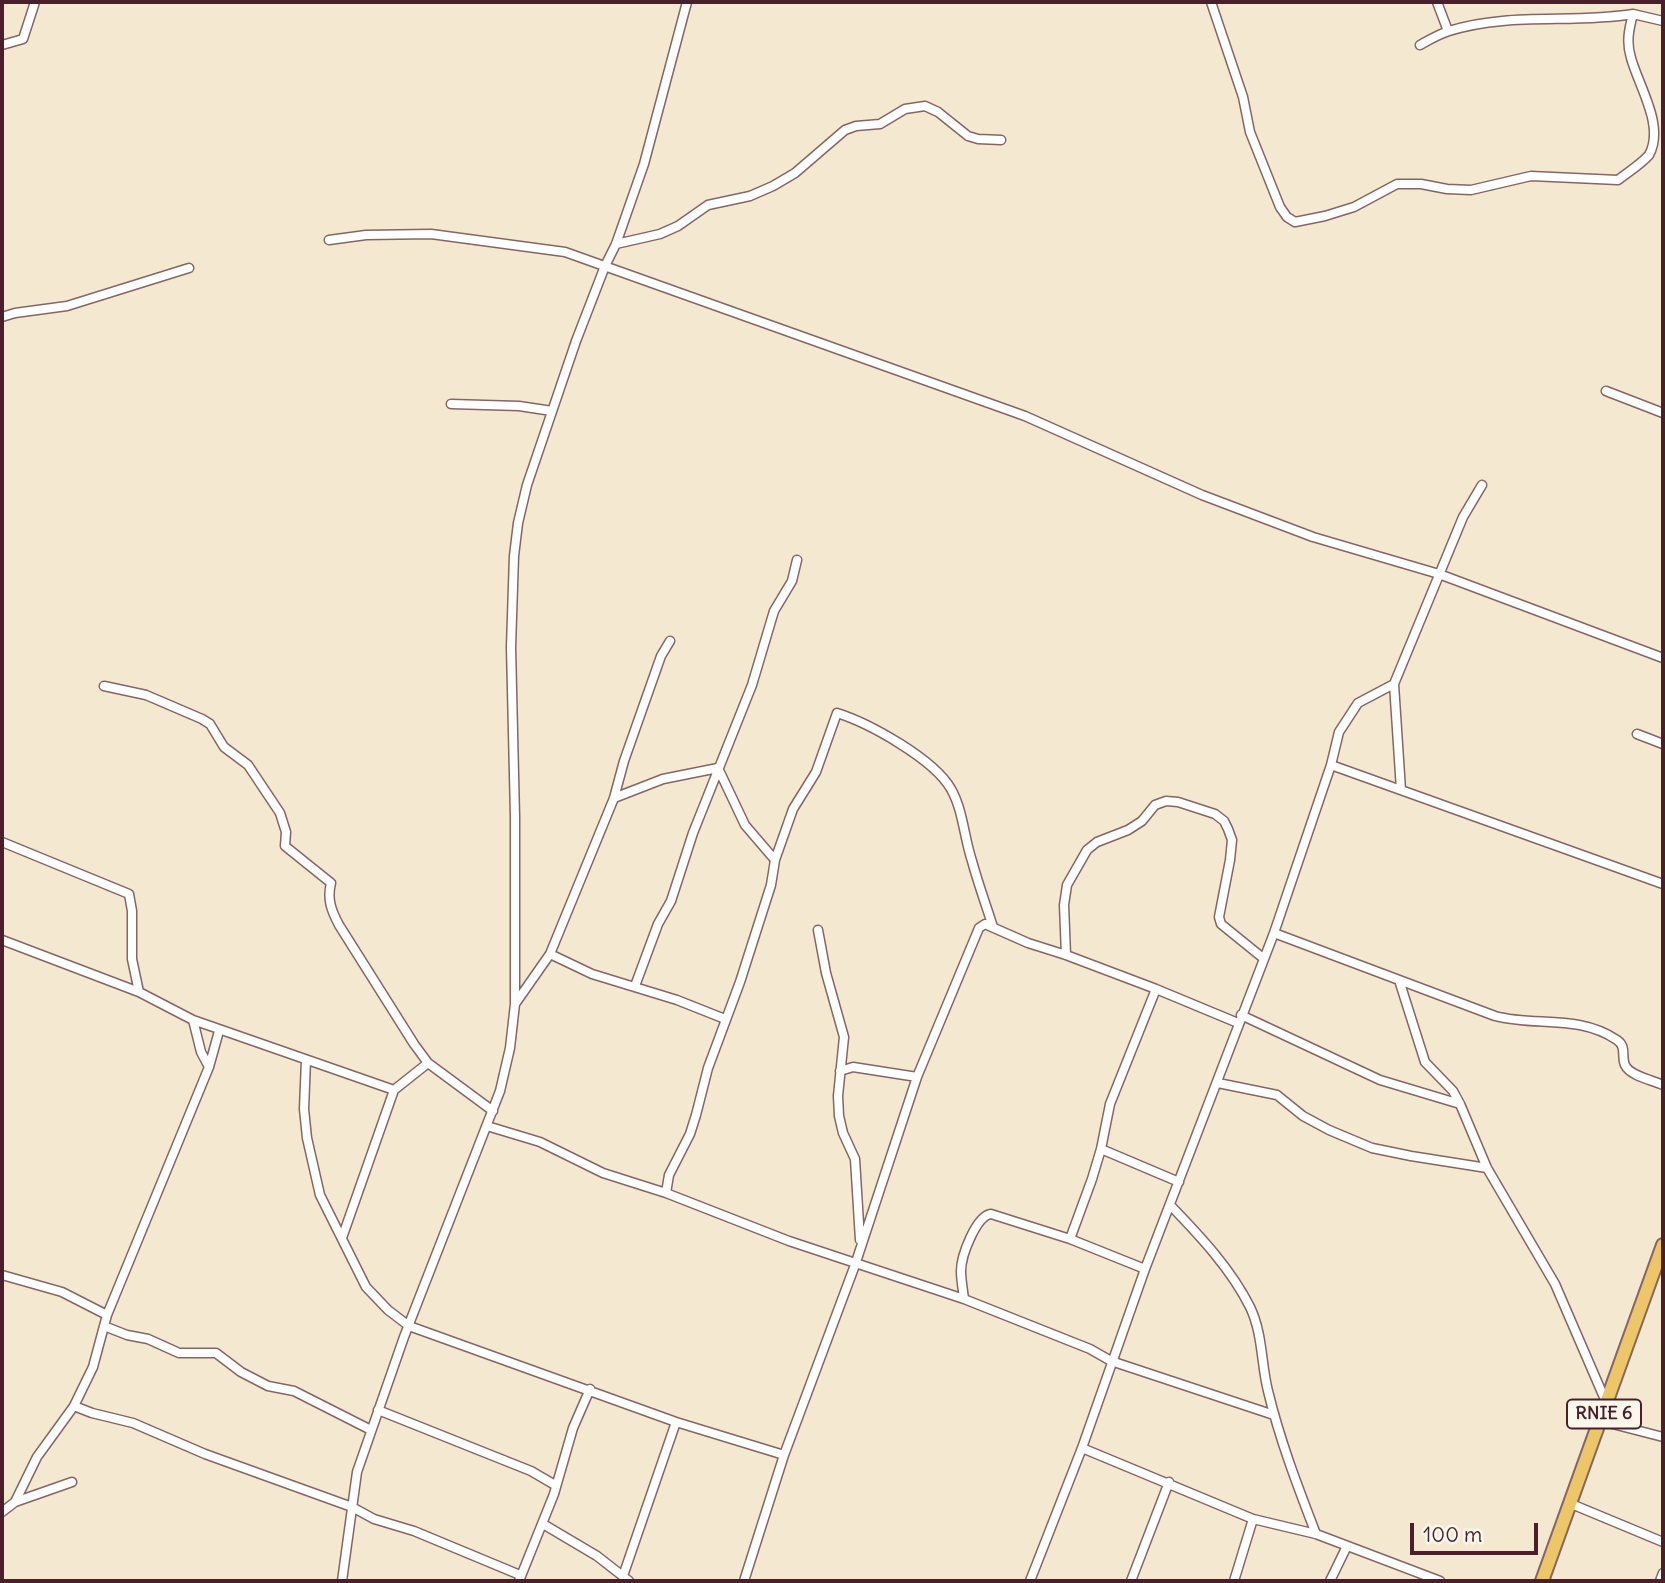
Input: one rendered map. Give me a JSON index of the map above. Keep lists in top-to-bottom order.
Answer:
{
  "streets": {
    "main road": ["RNIE 6"]
  },
  "scale_bar": "100 m"
}
